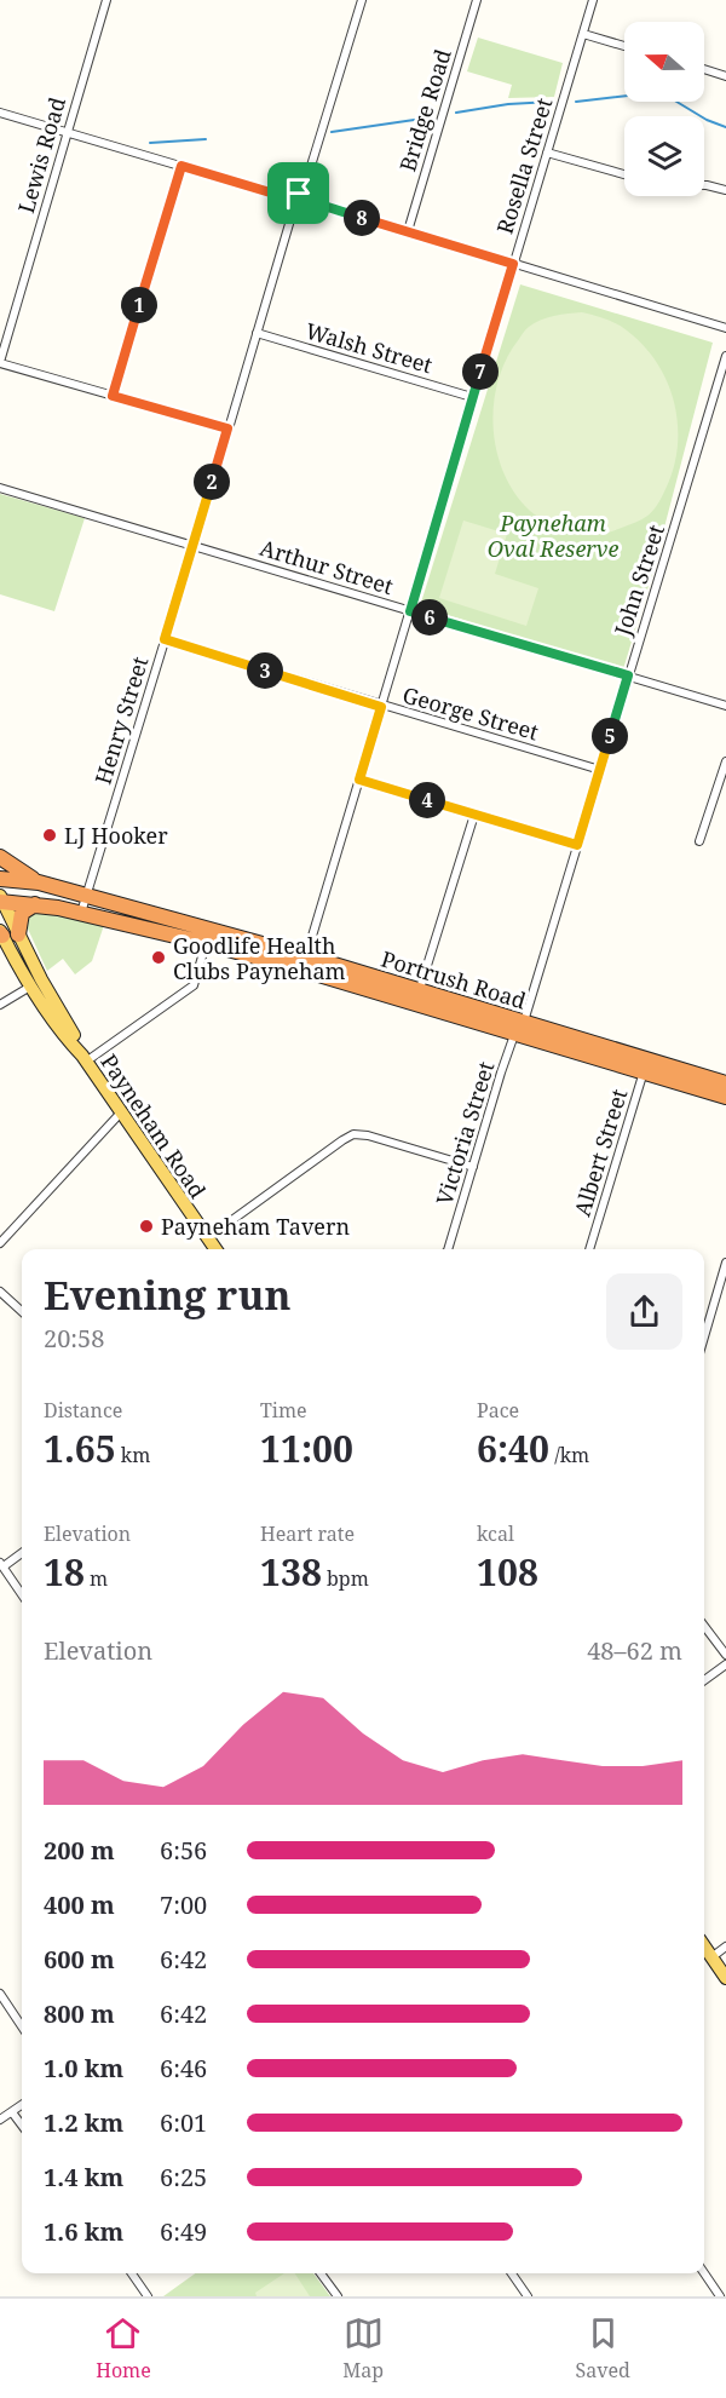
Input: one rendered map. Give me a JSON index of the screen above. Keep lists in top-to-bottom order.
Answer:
{
  "streets": {
    "highway": ["Portrush Road"],
    "main road": ["Payneham Road"],
    "street": [
      "Bridge Road",
      "Lewis Road",
      "Rosella Street",
      "Walsh Street",
      "Arthur Street",
      "John Street",
      "George Street",
      "Henry Street",
      "Victoria Street",
      "Albert Street"
    ]
  },
  "crossings": [
    ["Rosella Street", "Walsh Street"],
    ["Rosella Street", "Arthur Street"],
    ["Rosella Street", "George Street"],
    ["Rosella Street", "Portrush Road"],
    ["Walsh Street", "Henry Street"],
    ["Arthur Street", "John Street"],
    ["Arthur Street", "Henry Street"],
    ["John Street", "George Street"],
    ["John Street", "Portrush Road"],
    ["John Street", "Victoria Street"],
    ["George Street", "Henry Street"],
    ["Henry Street", "Portrush Road"],
    ["Portrush Road", "Payneham Road"],
    ["Portrush Road", "Victoria Street"],
    ["Portrush Road", "Albert Street"]
  ],
  "parks": ["Payneham Oval Reserve"],
  "places": ["LJ Hooker", "Goodlife Health Clubs Payneham", "Payneham Tavern"],
  "north": "left",
  "page": {
    "pins": [
      "8",
      "1",
      "7",
      "2",
      "6",
      "3",
      "5",
      "4"
    ],
    "heading": ["Evening run", "20:58"],
    "stats": [
      ["Distance", "1.65 km"],
      ["Time", "11:00"],
      ["Pace", "6:40 /km"],
      ["Elevation", "18 m"],
      ["Heart rate", "138 bpm"],
      ["kcal", "108"]
    ],
    "chart": ["Elevation", "48–62 m"],
    "list": [
      {
        "name": "200 m",
        "note": "6:56"
      },
      {
        "name": "400 m",
        "note": "7:00"
      },
      {
        "name": "600 m",
        "note": "6:42"
      },
      {
        "name": "800 m",
        "note": "6:42"
      },
      {
        "name": "1.0 km",
        "note": "6:46"
      },
      {
        "name": "1.2 km",
        "note": "6:01"
      },
      {
        "name": "1.4 km",
        "note": "6:25"
      },
      {
        "name": "1.6 km",
        "note": "6:49"
      }
    ],
    "tabs": ["Home", "Map", "Saved"]
  }
}
